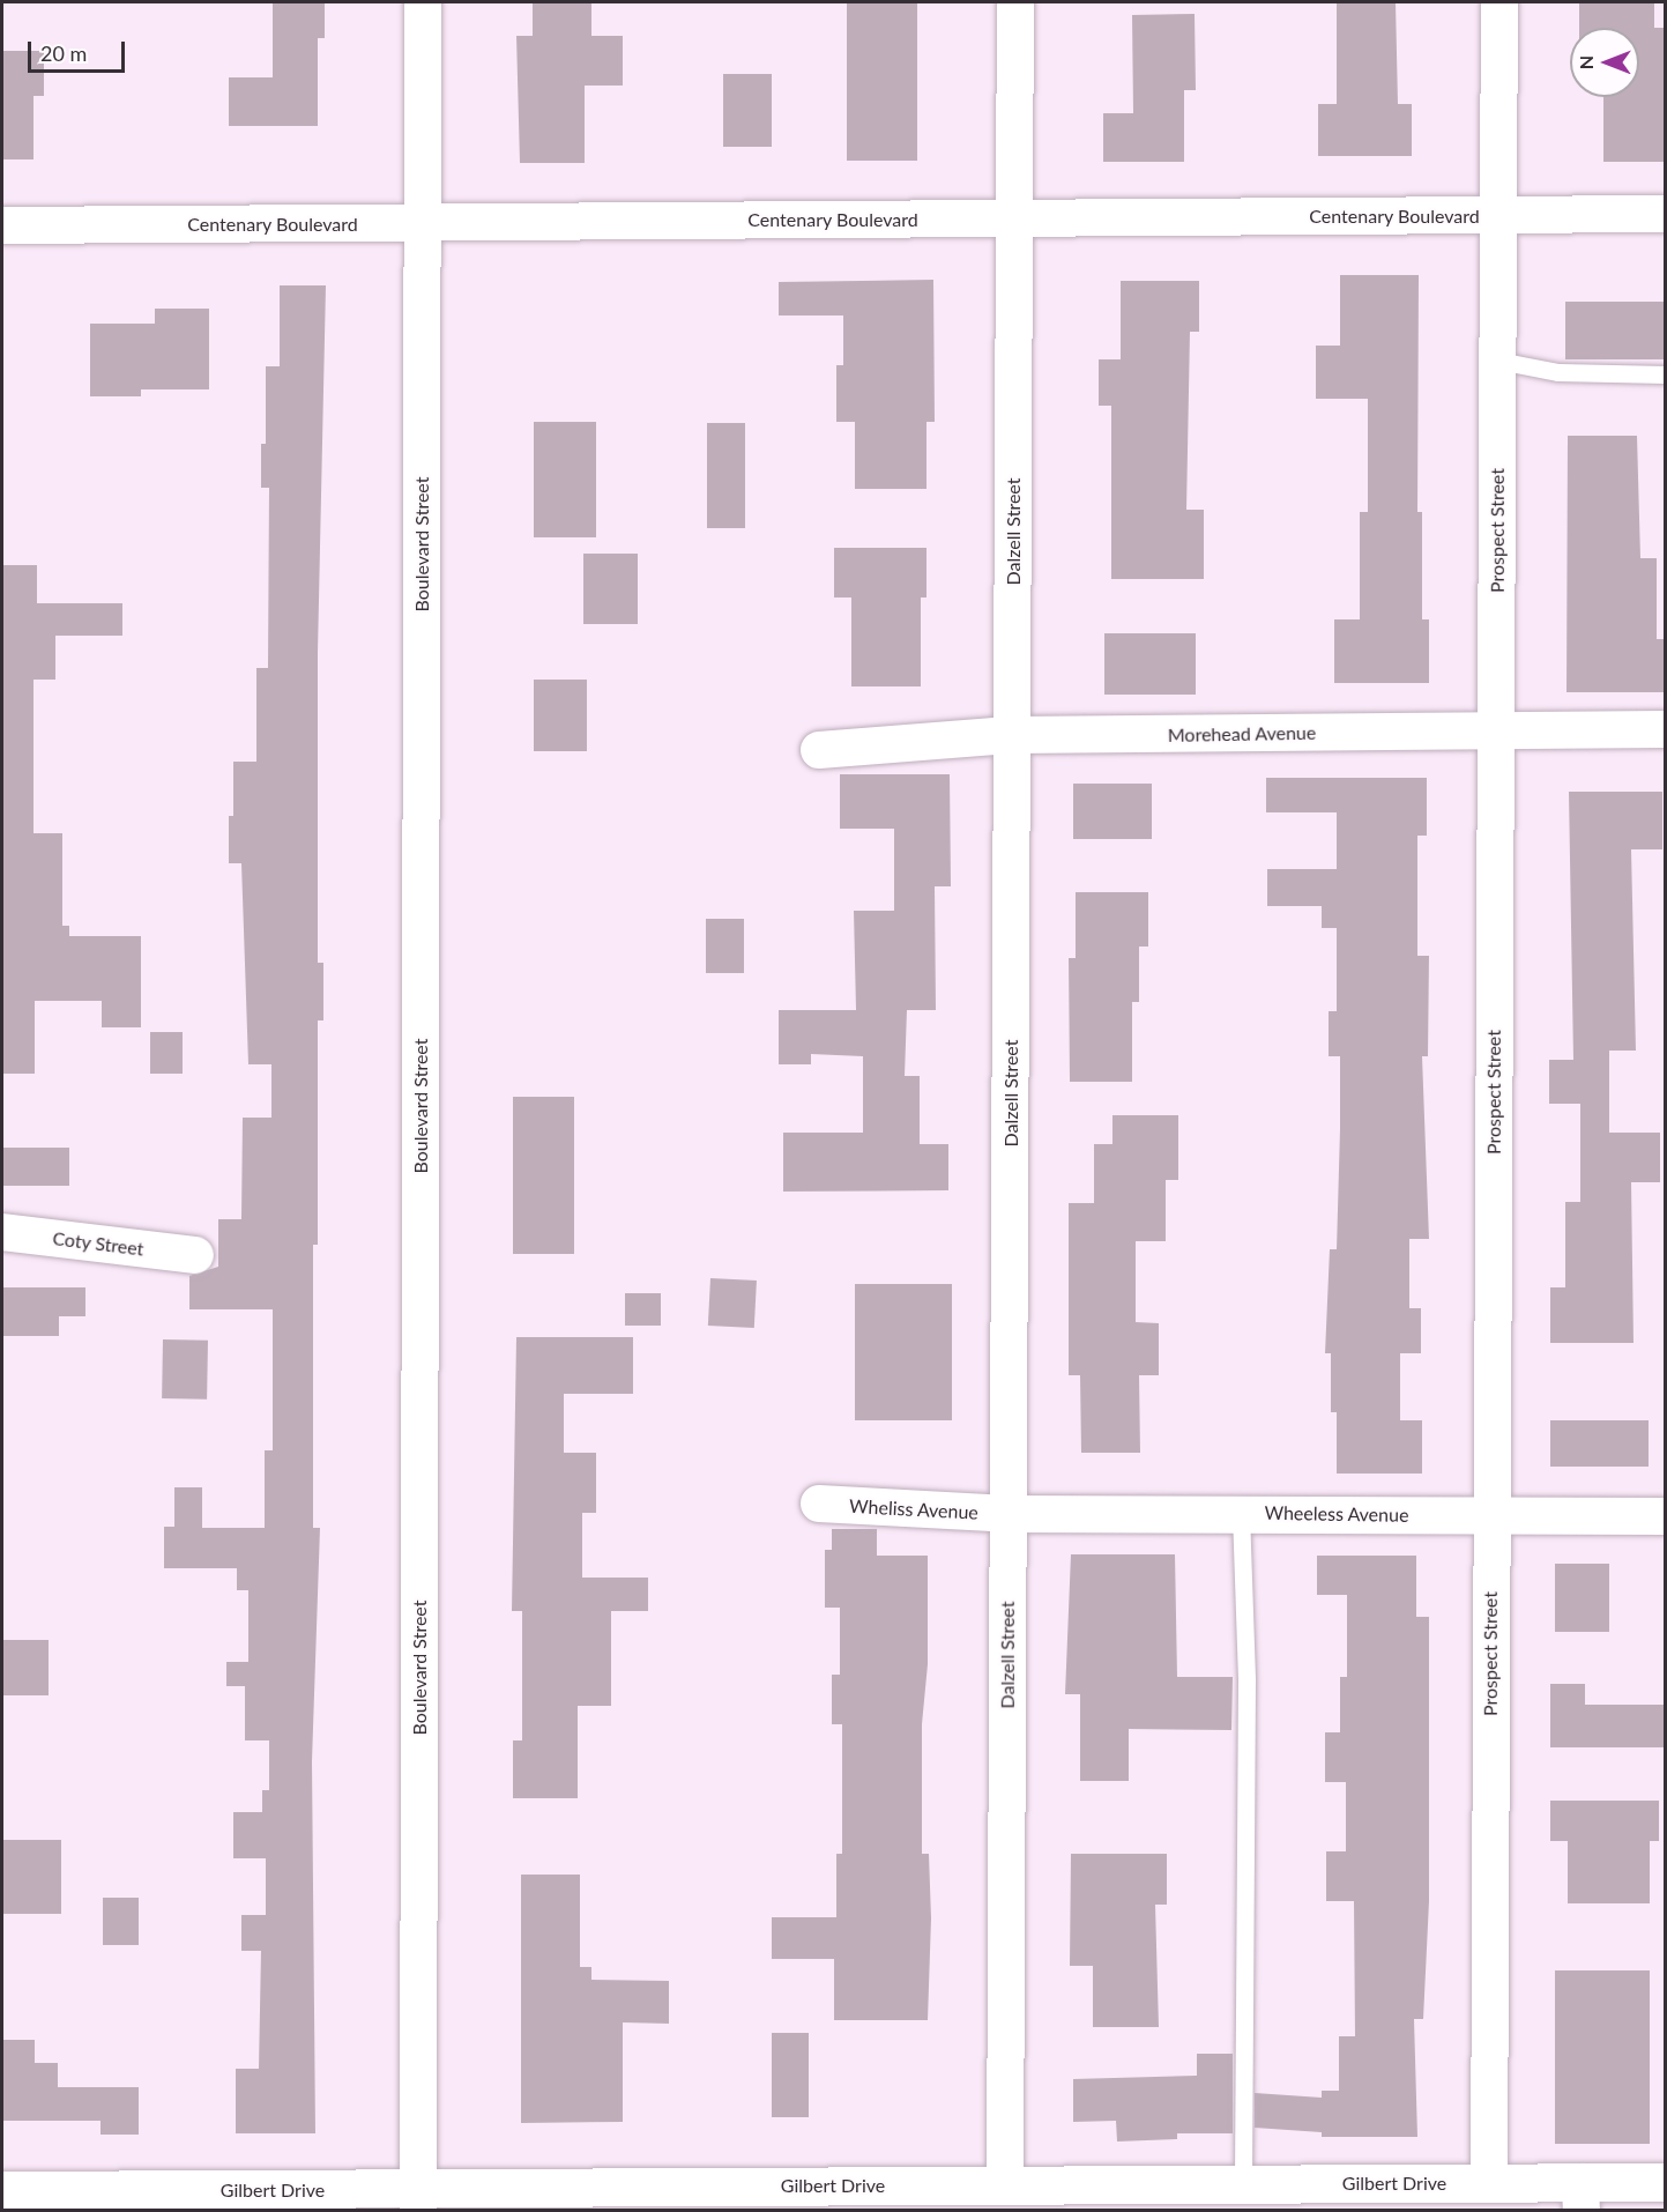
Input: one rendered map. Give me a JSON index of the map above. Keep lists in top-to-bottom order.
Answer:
{
  "streets": {
    "street": [
      "Centenary Boulevard",
      "Prospect Street",
      "Dalzell Street",
      "Boulevard Street",
      "Morehead Avenue",
      "Coty Street",
      "Wheliss Avenue",
      "Wheeless Avenue",
      "Gilbert Drive"
    ]
  },
  "crossings": [
    ["Centenary Boulevard", "Prospect Street"],
    ["Centenary Boulevard", "Dalzell Street"],
    ["Centenary Boulevard", "Boulevard Street"],
    ["Prospect Street", "Morehead Avenue"],
    ["Prospect Street", "Wheeless Avenue"],
    ["Prospect Street", "Gilbert Drive"],
    ["Dalzell Street", "Morehead Avenue"],
    ["Dalzell Street", "Wheliss Avenue"],
    ["Dalzell Street", "Wheeless Avenue"],
    ["Dalzell Street", "Gilbert Drive"],
    ["Boulevard Street", "Gilbert Drive"],
    ["Wheliss Avenue", "Wheeless Avenue"]
  ],
  "scale_bar": "20 m",
  "north": "left"
}
